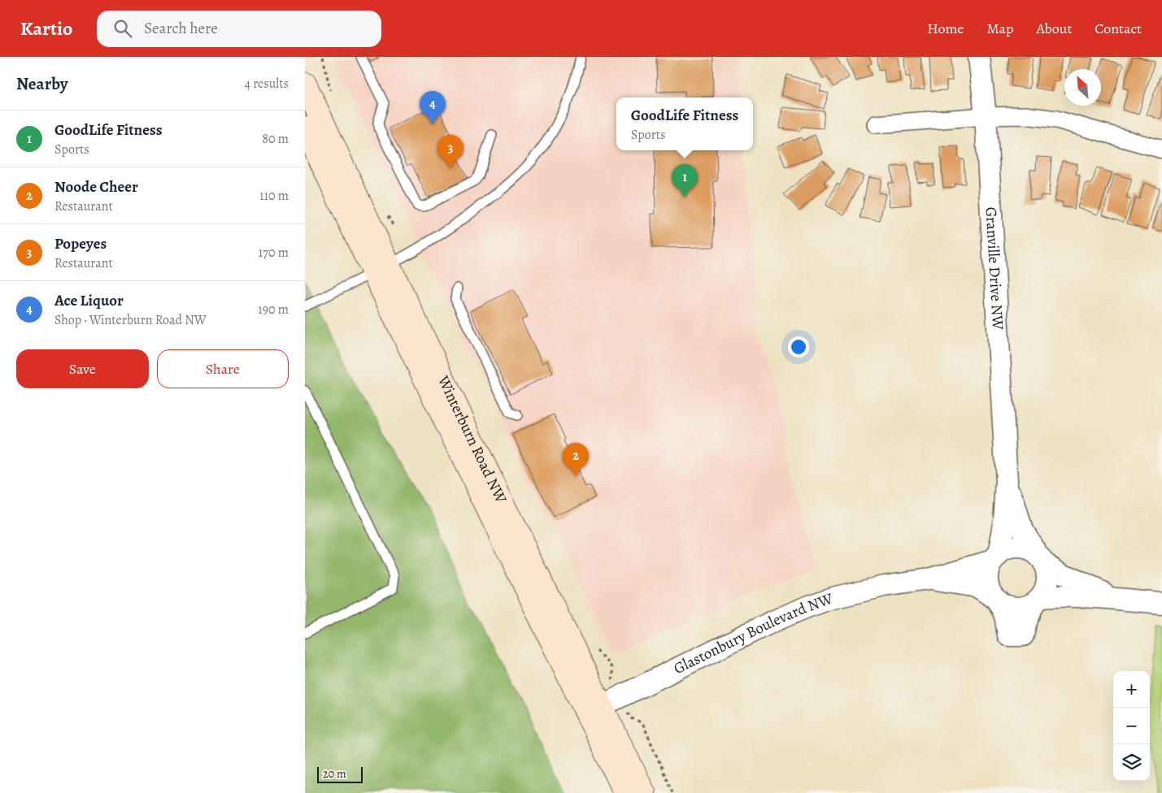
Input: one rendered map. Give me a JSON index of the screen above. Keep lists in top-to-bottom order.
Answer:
{
  "streets": {
    "main road": ["Winterburn Road NW"],
    "street": ["Granville Drive NW", "Glastonbury Boulevard NW"]
  },
  "crossings": [
    ["Granville Drive NW", "Glastonbury Boulevard NW"],
    ["Winterburn Road NW", "Glastonbury Boulevard NW"]
  ],
  "scale_bar": "20 m",
  "north": "top left",
  "page": {
    "header": "Kartio",
    "search": "Search here",
    "nav": [
      "Home",
      "Map",
      "About",
      "Contact"
    ],
    "heading": ["Nearby", "4 results"],
    "pins": [
      "4",
      "3",
      "1",
      "2"
    ],
    "popup": ["GoodLife Fitness", "Sports"],
    "list": [
      {
        "mark": "1",
        "name": "GoodLife Fitness",
        "note": "Sports",
        "value": "80 m"
      },
      {
        "mark": "2",
        "name": "Noode Cheer",
        "note": "Restaurant",
        "value": "110 m"
      },
      {
        "mark": "3",
        "name": "Popeyes",
        "note": "Restaurant",
        "value": "170 m"
      },
      {
        "mark": "4",
        "name": "Ace Liquor",
        "note": "Shop · Winterburn Road NW",
        "value": "190 m"
      }
    ],
    "buttons": ["Save", "Share"],
    "map_buttons": ["+", "−"],
    "scale": "20 m"
  }
}
